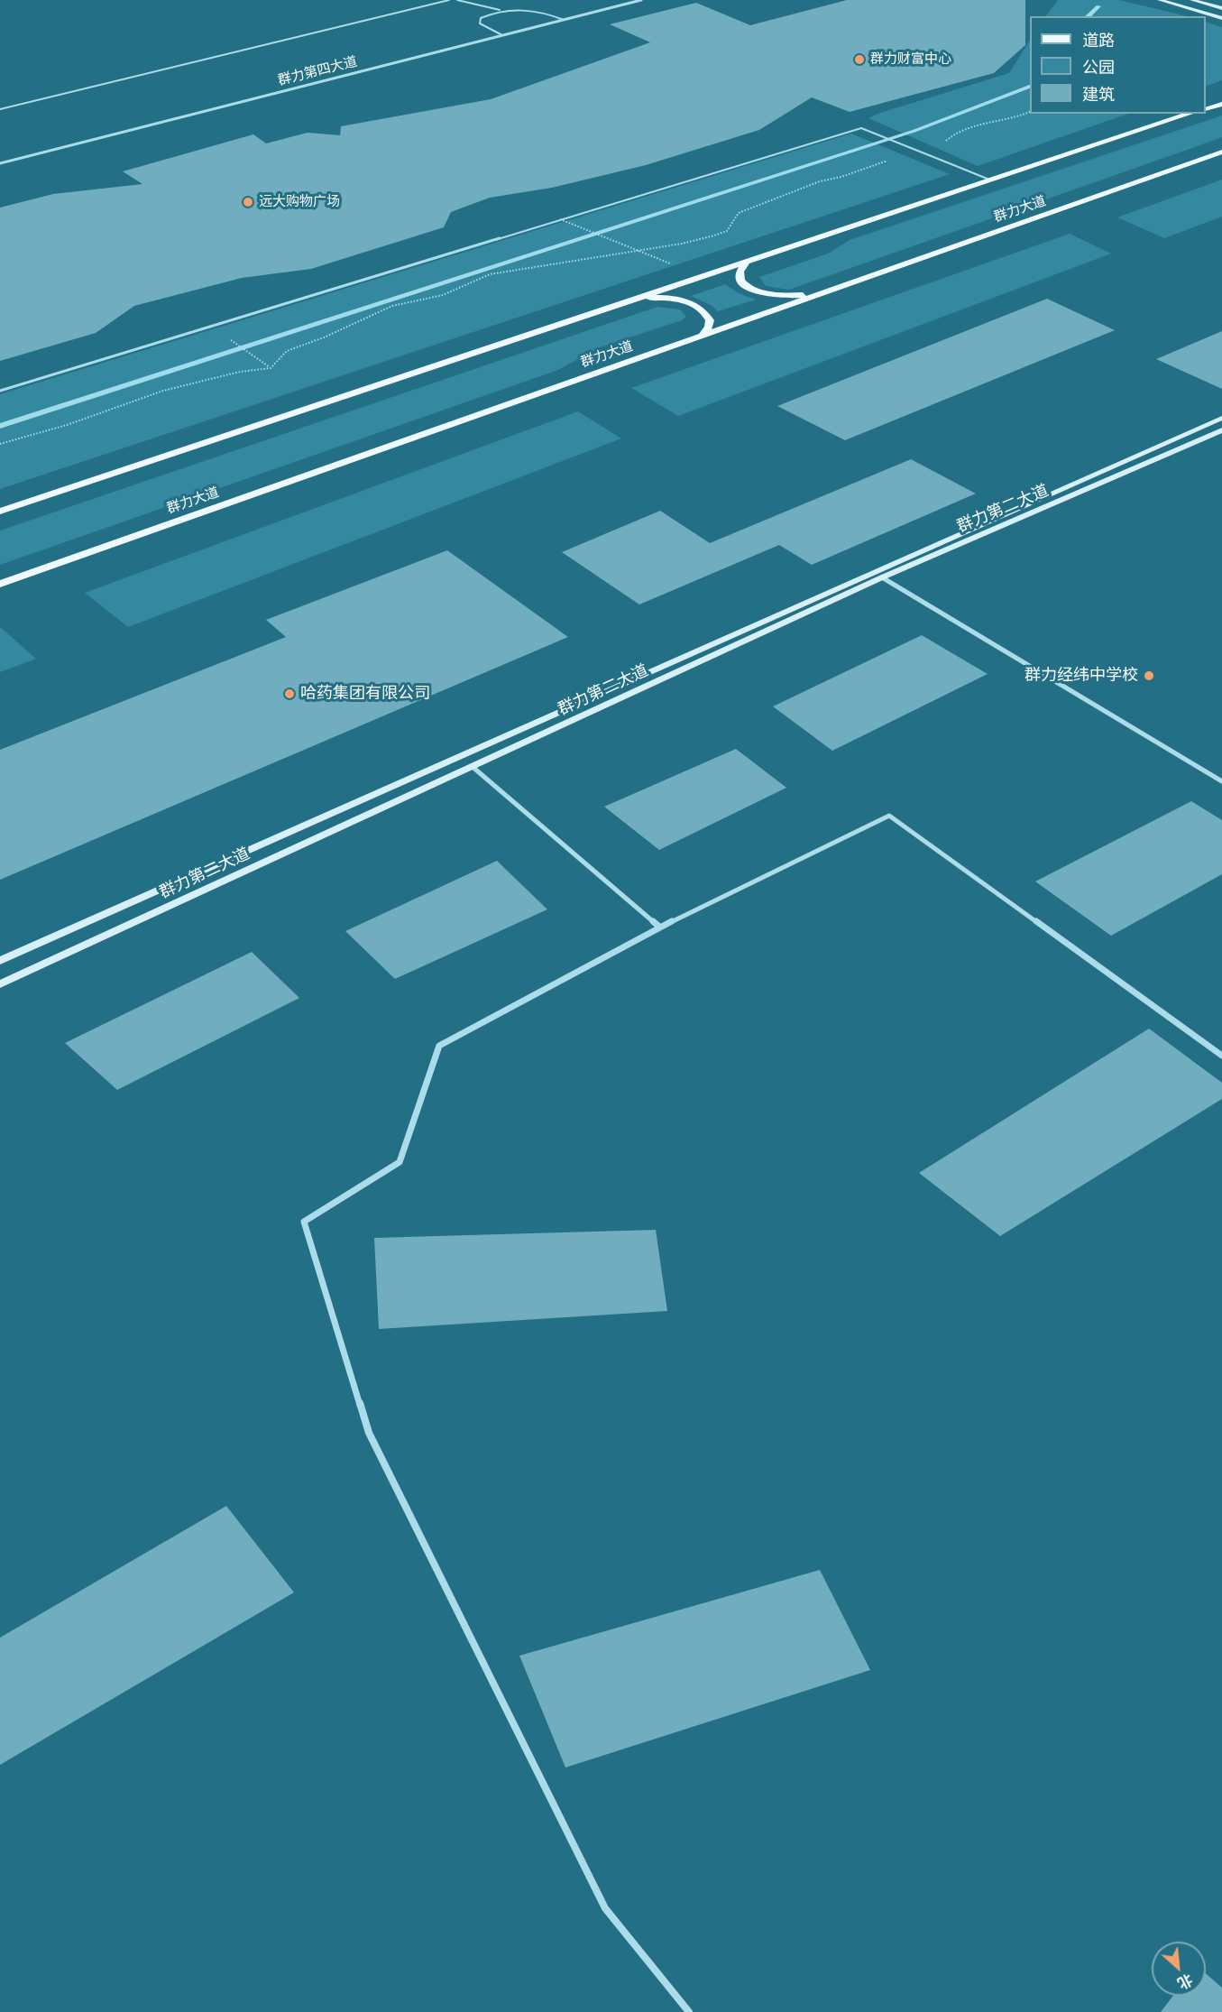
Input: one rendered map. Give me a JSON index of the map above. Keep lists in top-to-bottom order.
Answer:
{
  "streets": {
    "main road": ["群力大道", "群力第二大道"],
    "street": ["群力第四大道"]
  },
  "places": [
    "群力财富中心",
    "远大购物广场",
    "群力经纬中学校",
    "哈药集团有限公司"
  ],
  "legend": ["道路", "公园", "建筑"],
  "north": "bottom right"
}
